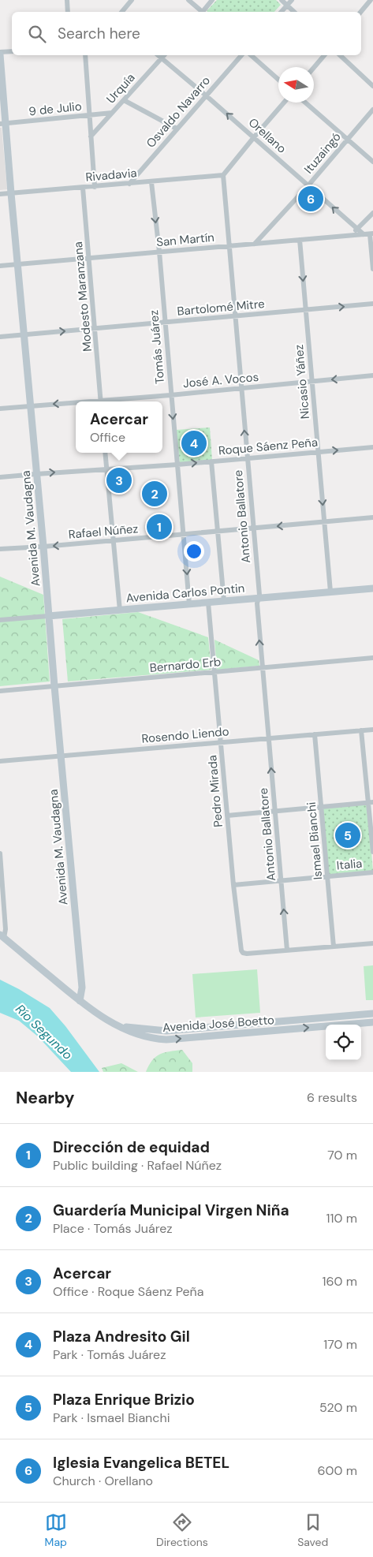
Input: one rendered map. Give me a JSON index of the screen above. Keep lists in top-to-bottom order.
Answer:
{
  "streets": {
    "main road": ["Avenida M. Vaudagna", "Avenida Carlos Pontin", "Avenida José Boetto"],
    "street": [
      "Urquía",
      "9 de Julio",
      "Osvaldo Navarro",
      "Orellano",
      "Ituzaingó",
      "Rivadavia",
      "San Martín",
      "Modesto Maranzana",
      "Bartolomé Mitre",
      "Tomás Juárez",
      "José A. Vocos",
      "Nicasio Yáñez",
      "Roque Sáenz Peña",
      "Antonio Ballatore",
      "Rafael Núñez",
      "Bernardo Erb",
      "Rosendo Liendo",
      "Pedro Mirada",
      "Ismael Bianchi",
      "Italia"
    ]
  },
  "crossings": [
    ["Urquía", "9 de Julio"],
    ["Urquía", "Orellano"],
    ["9 de Julio", "Avenida M. Vaudagna"],
    ["Osvaldo Navarro", "Orellano"],
    ["Osvaldo Navarro", "Rivadavia"],
    ["Orellano", "Ituzaingó"],
    ["Orellano", "San Martín"],
    ["Ituzaingó", "San Martín"],
    ["Rivadavia", "Modesto Maranzana"],
    ["Rivadavia", "Tomás Juárez"],
    ["Rivadavia", "Antonio Ballatore"],
    ["Rivadavia", "Avenida M. Vaudagna"],
    ["San Martín", "Modesto Maranzana"],
    ["San Martín", "Tomás Juárez"],
    ["San Martín", "Nicasio Yáñez"],
    ["San Martín", "Antonio Ballatore"],
    ["San Martín", "Avenida M. Vaudagna"],
    ["Modesto Maranzana", "Bartolomé Mitre"],
    ["Bartolomé Mitre", "Tomás Juárez"],
    ["Bartolomé Mitre", "Nicasio Yáñez"],
    ["Bartolomé Mitre", "Antonio Ballatore"],
    ["Bartolomé Mitre", "Avenida M. Vaudagna"],
    ["Tomás Juárez", "José A. Vocos"],
    ["Tomás Juárez", "Roque Sáenz Peña"],
    ["Tomás Juárez", "Rafael Núñez"],
    ["Tomás Juárez", "Avenida Carlos Pontin"],
    ["José A. Vocos", "Nicasio Yáñez"],
    ["José A. Vocos", "Antonio Ballatore"],
    ["José A. Vocos", "Avenida M. Vaudagna"],
    ["Nicasio Yáñez", "Roque Sáenz Peña"],
    ["Nicasio Yáñez", "Rafael Núñez"],
    ["Nicasio Yáñez", "Avenida Carlos Pontin"],
    ["Roque Sáenz Peña", "Antonio Ballatore"],
    ["Roque Sáenz Peña", "Avenida M. Vaudagna"],
    ["Antonio Ballatore", "Rafael Núñez"],
    ["Antonio Ballatore", "Avenida Carlos Pontin"],
    ["Antonio Ballatore", "Bernardo Erb"],
    ["Antonio Ballatore", "Rosendo Liendo"],
    ["Antonio Ballatore", "Pedro Mirada"],
    ["Antonio Ballatore", "Italia"],
    ["Avenida M. Vaudagna", "Rafael Núñez"],
    ["Avenida M. Vaudagna", "Avenida Carlos Pontin"],
    ["Avenida M. Vaudagna", "Bernardo Erb"],
    ["Avenida M. Vaudagna", "Rosendo Liendo"],
    ["Avenida Carlos Pontin", "Pedro Mirada"],
    ["Bernardo Erb", "Pedro Mirada"],
    ["Rosendo Liendo", "Pedro Mirada"],
    ["Rosendo Liendo", "Ismael Bianchi"],
    ["Pedro Mirada", "Italia"],
    ["Ismael Bianchi", "Italia"]
  ],
  "one_way": [
    "Orellano",
    "Bartolomé Mitre",
    "Nicasio Yáñez",
    "Roque Sáenz Peña",
    "Antonio Ballatore",
    "Rafael Núñez"
  ],
  "water": ["Río Segundo"],
  "north": "left",
  "page": {
    "search": "Search here",
    "pins": [
      "6",
      "4",
      "3",
      "2",
      "1",
      "5"
    ],
    "popup": ["Acercar", "Office"],
    "heading": ["Nearby", "6 results"],
    "list": [
      {
        "mark": "1",
        "name": "Dirección de equidad",
        "note": "Public building · Rafael Núñez",
        "value": "70 m"
      },
      {
        "mark": "2",
        "name": "Guardería Municipal Virgen Niña",
        "note": "Place · Tomás Juárez",
        "value": "110 m"
      },
      {
        "mark": "3",
        "name": "Acercar",
        "note": "Office · Roque Sáenz Peña",
        "value": "160 m"
      },
      {
        "mark": "4",
        "name": "Plaza Andresito Gil",
        "note": "Park · Tomás Juárez",
        "value": "170 m"
      },
      {
        "mark": "5",
        "name": "Plaza Enrique Brizio",
        "note": "Park · Ismael Bianchi",
        "value": "520 m"
      },
      {
        "mark": "6",
        "name": "Iglesia Evangelica BETEL",
        "note": "Church · Orellano",
        "value": "600 m"
      }
    ],
    "nav": ["Map", "Directions", "Saved"]
  }
}
